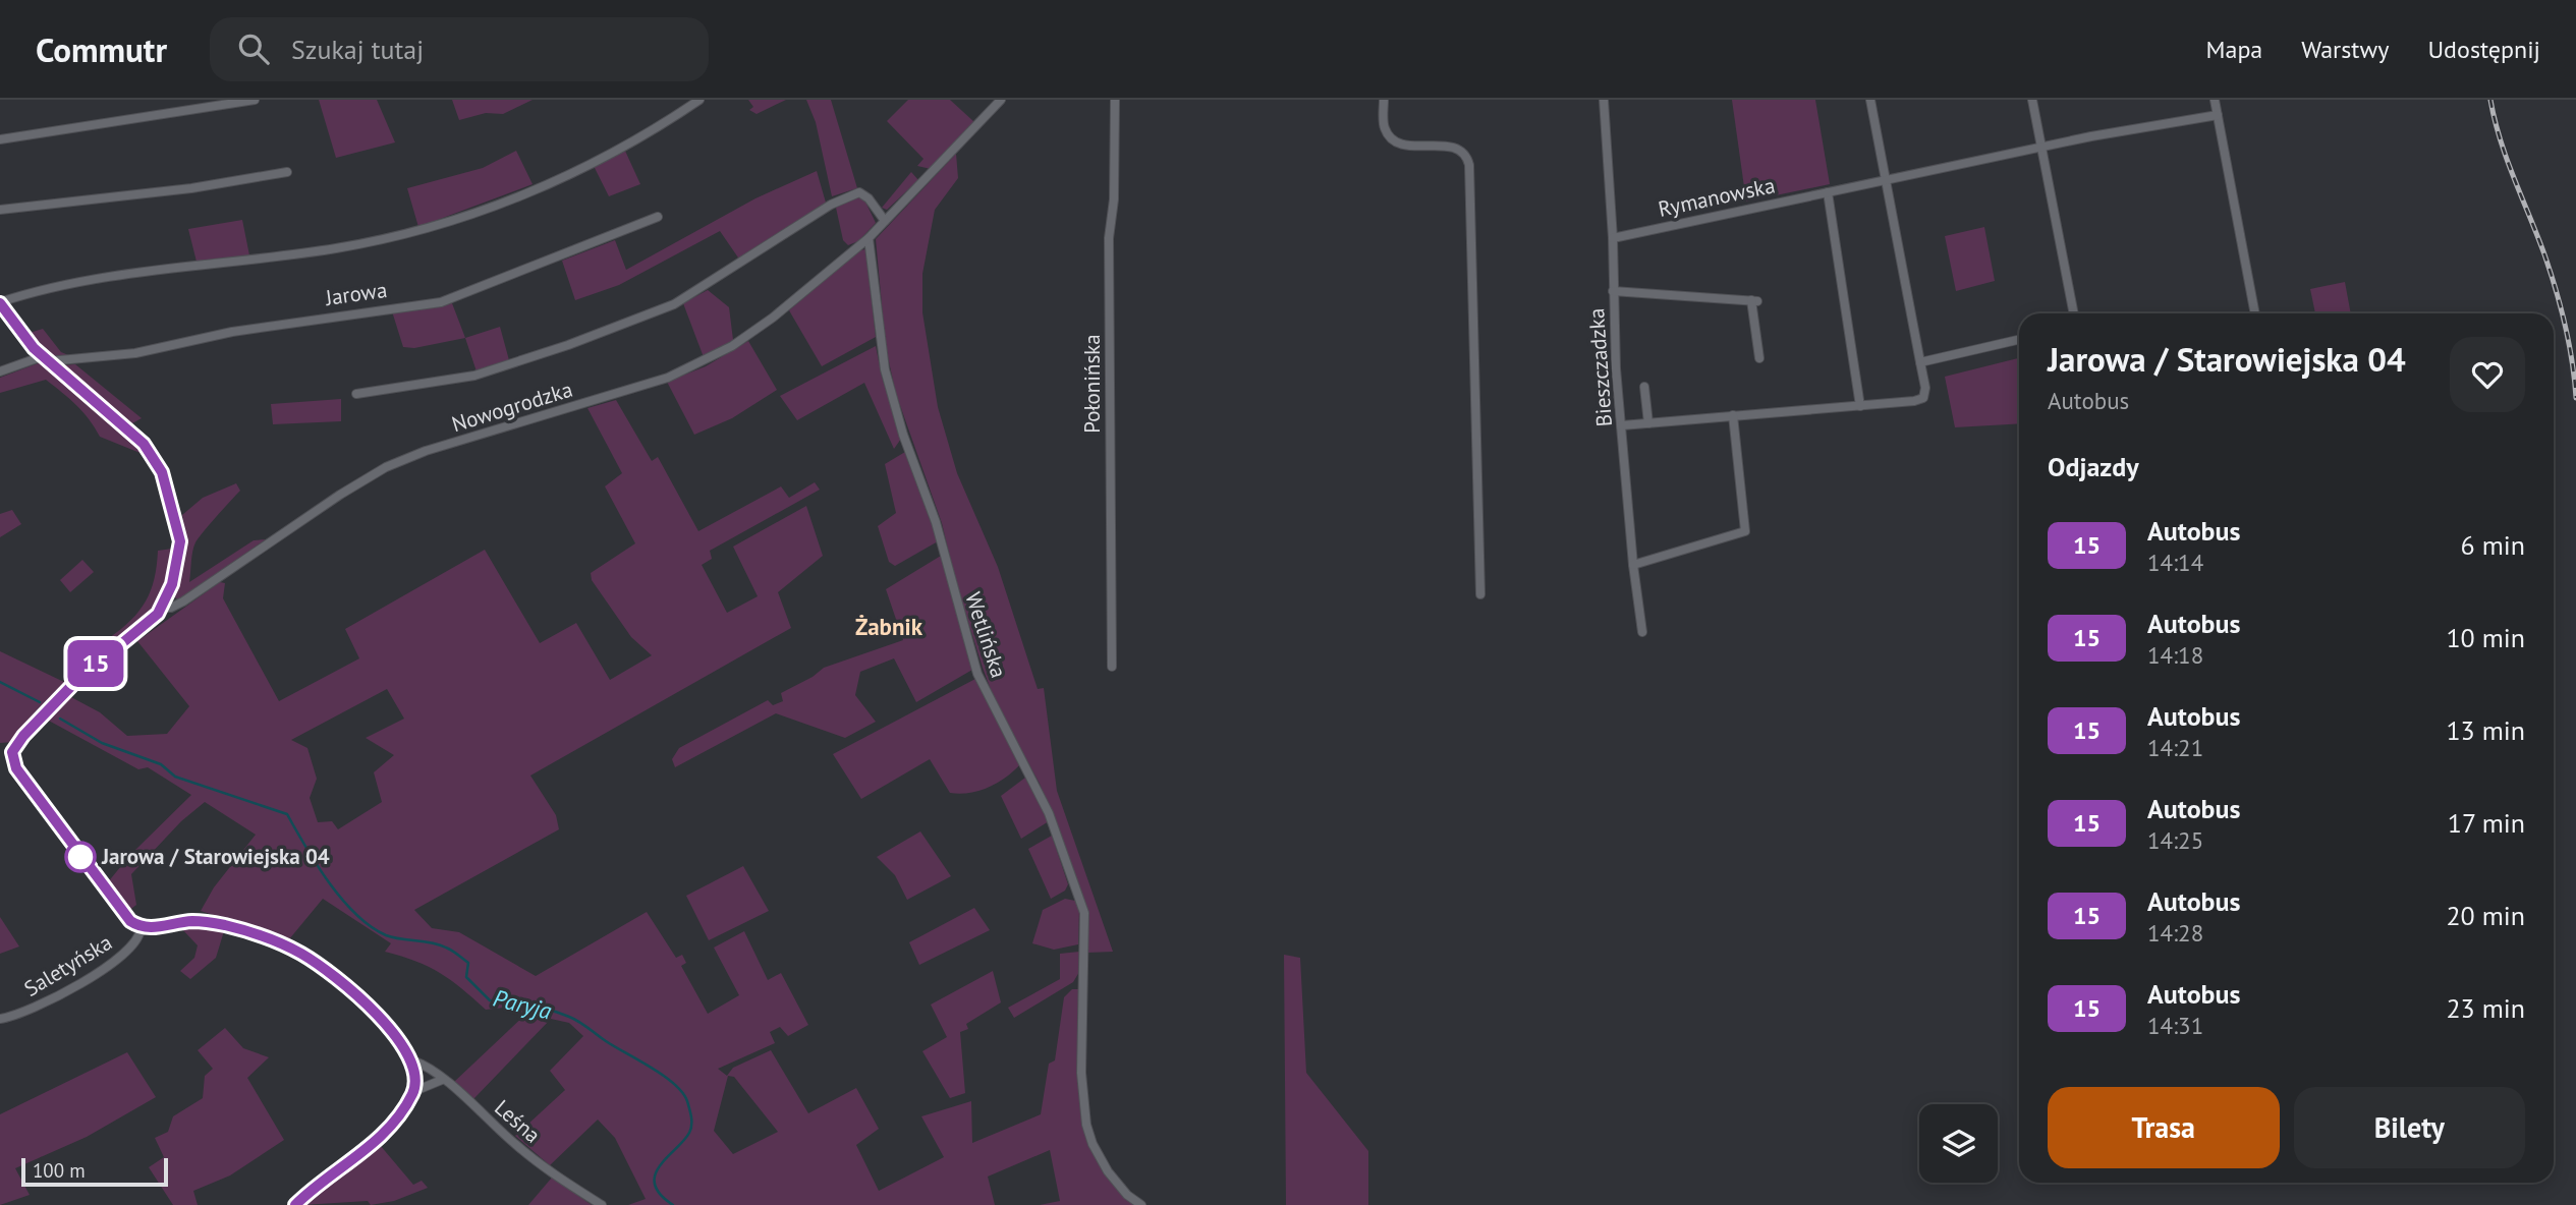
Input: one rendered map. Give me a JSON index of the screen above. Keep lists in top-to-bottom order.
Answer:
{
  "streets": {
    "street": [
      "Rymanowska",
      "Jarowa",
      "Bieszczadzka",
      "Połonińska",
      "Nowogrodzka",
      "Wetlińska",
      "Saletyńska",
      "Leśna"
    ]
  },
  "crossings": [
    ["Rymanowska", "Bieszczadzka"],
    ["Nowogrodzka", "Wetlińska"]
  ],
  "districts": ["Żabnik"],
  "water": ["Paryja"],
  "places": ["Jarowa / Starowiejska 04"],
  "lines": ["bus line 15"],
  "scale_bar": "100 m",
  "page": {
    "header": "Commutr",
    "search": "Szukaj tutaj",
    "nav": ["Mapa", "Warstwy", "Udostępnij"],
    "on_map": "15",
    "heading": [
      ["Jarowa / Starowiejska 04", "Autobus"],
      "Odjazdy"
    ],
    "list": [
      {
        "mark": "15",
        "name": "Autobus",
        "note": "14:14",
        "value": "6 min"
      },
      {
        "mark": "15",
        "name": "Autobus",
        "note": "14:18",
        "value": "10 min"
      },
      {
        "mark": "15",
        "name": "Autobus",
        "note": "14:21",
        "value": "13 min"
      },
      {
        "mark": "15",
        "name": "Autobus",
        "note": "14:25",
        "value": "17 min"
      },
      {
        "mark": "15",
        "name": "Autobus",
        "note": "14:28",
        "value": "20 min"
      },
      {
        "mark": "15",
        "name": "Autobus",
        "note": "14:31",
        "value": "23 min"
      }
    ],
    "buttons": ["Trasa", "Bilety"],
    "scale": "100 m"
  }
}
